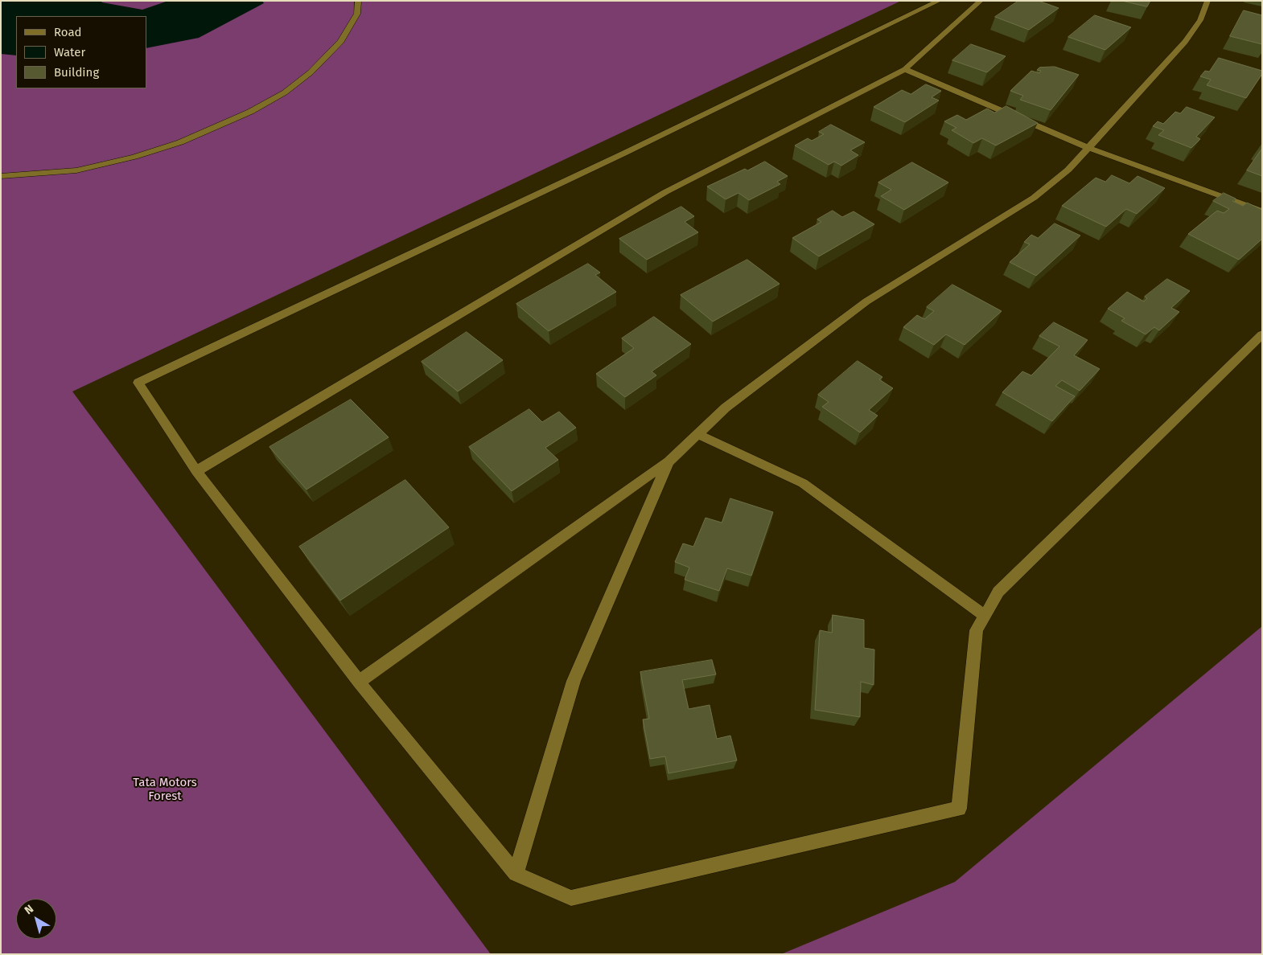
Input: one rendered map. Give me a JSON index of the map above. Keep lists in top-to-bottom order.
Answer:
{
  "parks": ["Tata Motors Forest"],
  "legend": ["Road", "Water", "Building"],
  "north": "top left"
}
